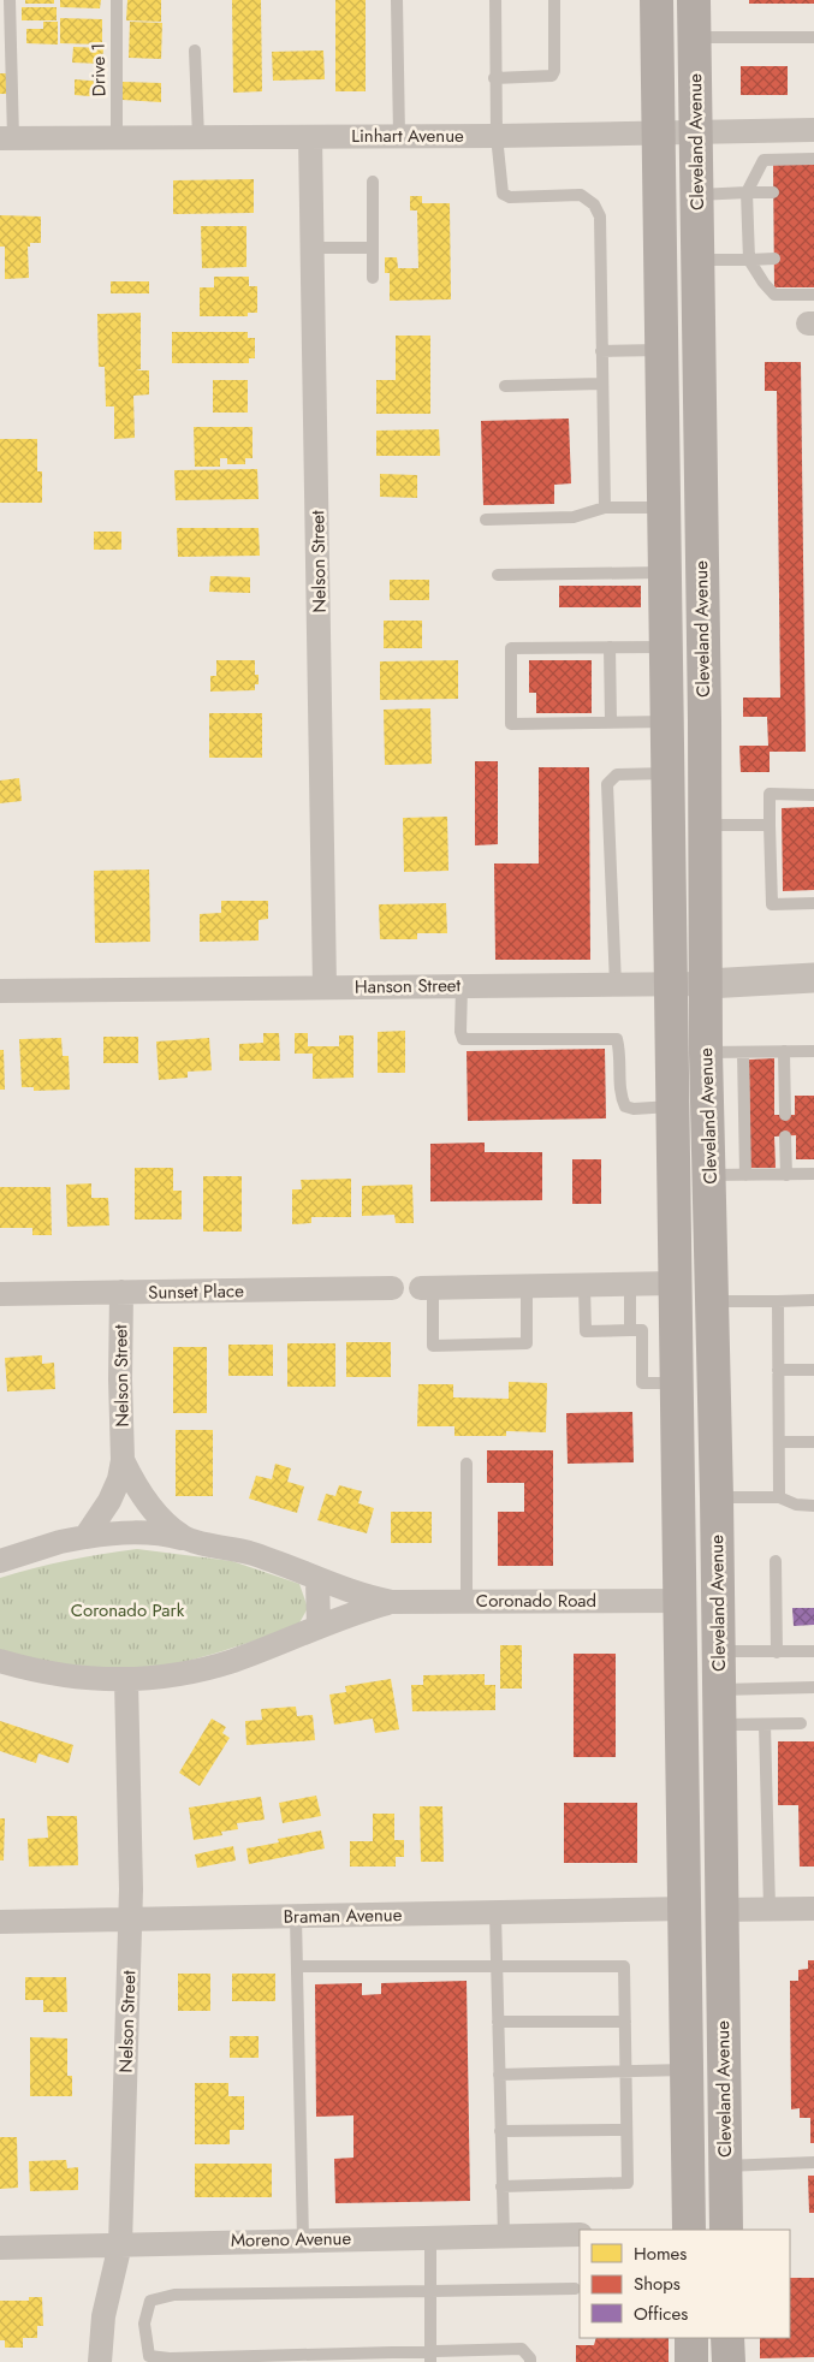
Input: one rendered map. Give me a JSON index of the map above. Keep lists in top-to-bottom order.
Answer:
{
  "streets": {
    "main road": ["Cleveland Avenue"],
    "street": [
      "Linhart Avenue",
      "Nelson Street",
      "Hanson Street",
      "Sunset Place",
      "Coronado Road",
      "Braman Avenue",
      "Moreno Avenue"
    ],
    "lane": ["Drive 1"]
  },
  "crossings": [
    ["Drive 1", "Linhart Avenue"],
    ["Linhart Avenue", "Cleveland Avenue"],
    ["Linhart Avenue", "Nelson Street"],
    ["Cleveland Avenue", "Hanson Street"],
    ["Cleveland Avenue", "Coronado Road"],
    ["Cleveland Avenue", "Braman Avenue"],
    ["Nelson Street", "Hanson Street"],
    ["Nelson Street", "Sunset Place"],
    ["Nelson Street", "Coronado Road"],
    ["Nelson Street", "Braman Avenue"],
    ["Nelson Street", "Moreno Avenue"]
  ],
  "parks": ["Coronado Park"],
  "legend": ["Homes", "Shops", "Offices"]
}
